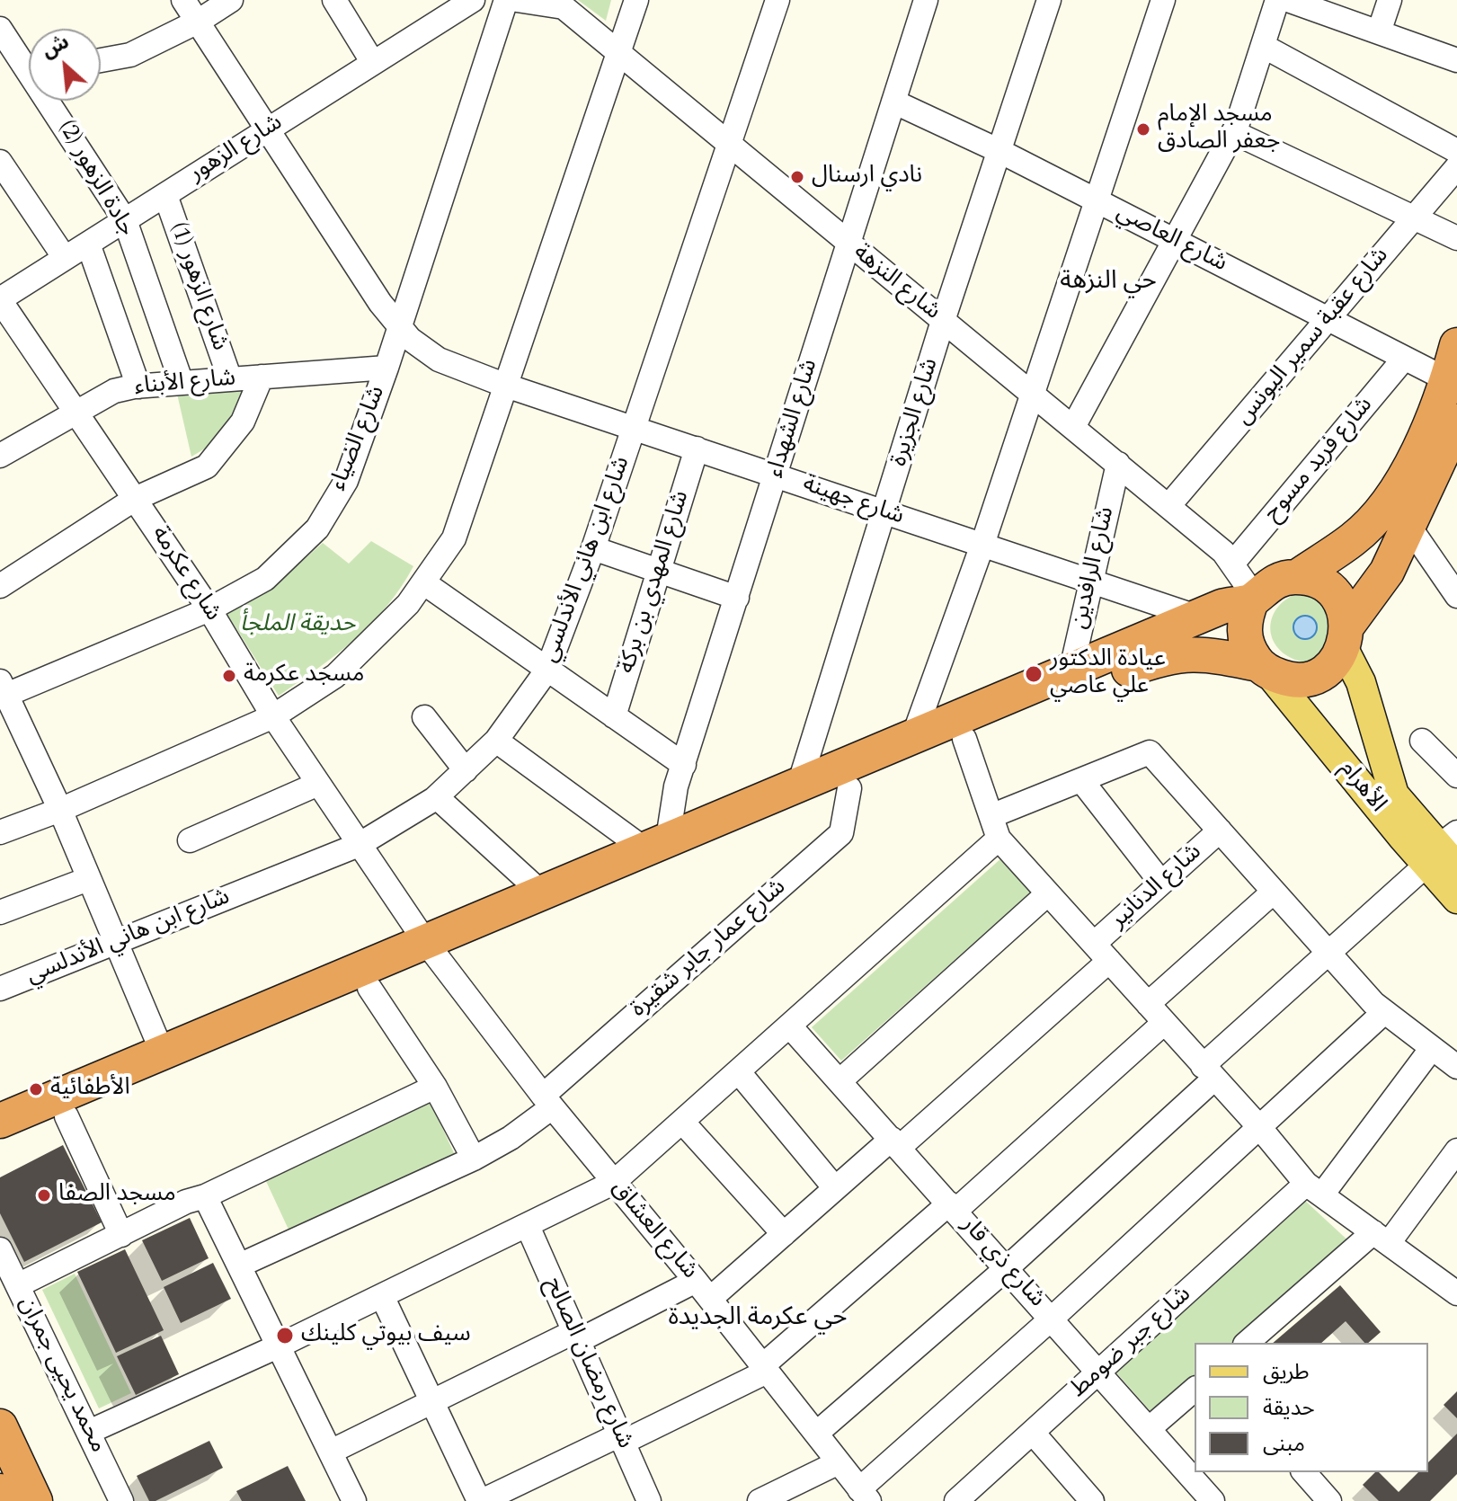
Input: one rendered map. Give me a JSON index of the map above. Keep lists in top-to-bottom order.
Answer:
{
  "streets": {
    "main road": ["الأهرام"],
    "street": [
      "شارع الزهور",
      "جادة الزهور (2)",
      "شارع العاصي",
      "شارع النزهة",
      "شارع الزهور (1)",
      "شارع عقبة سمير اليونس",
      "شارع الأبناء",
      "شارع الجزيرة",
      "شارع الشهداء",
      "شارع الضياء",
      "شارع فريد مسوح",
      "شارع جهينة",
      "شارع ابن هاني الأندلسي",
      "شارع الرافدين",
      "شارع عكرمة",
      "شارع المهدي بن بركة",
      "شارع الدنانير",
      "شارع عمار جابر شقيرة",
      "شارع العشاق",
      "شارع ذي قار",
      "شارع جبر ضومط",
      "شارع رمضان الصالح",
      "محمد يحيى جمران"
    ]
  },
  "crossings": [
    ["شارع الزهور", "جادة الزهور (2)"],
    ["شارع الزهور", "شارع الزهور (1)"],
    ["شارع الزهور", "شارع جهينة"],
    ["شارع الزهور", "شارع عكرمة"],
    ["جادة الزهور (2)", "شارع الأبناء"],
    ["شارع العاصي", "شارع عقبة سمير اليونس"],
    ["شارع العاصي", "شارع الجزيرة"],
    ["شارع العاصي", "شارع الشهداء"],
    ["شارع العاصي", "شارع فريد مسوح"],
    ["شارع النزهة", "شارع عقبة سمير اليونس"],
    ["شارع النزهة", "شارع الجزيرة"],
    ["شارع النزهة", "شارع الشهداء"],
    ["شارع النزهة", "شارع فريد مسوح"],
    ["شارع النزهة", "شارع ابن هاني الأندلسي"],
    ["شارع النزهة", "شارع الرافدين"],
    ["شارع النزهة", "الأهرام"],
    ["شارع الزهور (1)", "شارع الأبناء"],
    ["شارع الأبناء", "شارع الضياء"],
    ["شارع الأبناء", "شارع عكرمة"],
    ["شارع الجزيرة", "شارع جهينة"],
    ["شارع الشهداء", "شارع جهينة"],
    ["شارع الضياء", "شارع جهينة"],
    ["شارع الضياء", "شارع عكرمة"],
    ["شارع جهينة", "شارع ابن هاني الأندلسي"],
    ["شارع جهينة", "شارع الرافدين"],
    ["شارع جهينة", "شارع المهدي بن بركة"],
    ["شارع ابن هاني الأندلسي", "شارع عكرمة"],
    ["شارع عكرمة", "شارع العشاق"],
    ["شارع الدنانير", "شارع العشاق"],
    ["شارع الدنانير", "شارع ذي قار"],
    ["شارع الدنانير", "شارع رمضان الصالح"],
    ["شارع عمار جابر شقيرة", "شارع العشاق"],
    ["شارع ذي قار", "شارع جبر ضومط"]
  ],
  "districts": ["حي النزهة", "حي عكرمة الجديدة"],
  "parks": ["حديقة الملجأ"],
  "places": [
    "مسجد الإمام جعفر الصادق",
    "نادي ارسنال",
    "عيادة الدكتور علي عاصي",
    "مسجد عكرمة",
    "الأطفائية",
    "مسجد الصفا",
    "سيف بيوتي كلينك"
  ],
  "legend": ["طريق", "حديقة", "مبنى"],
  "north": "top left"
}
